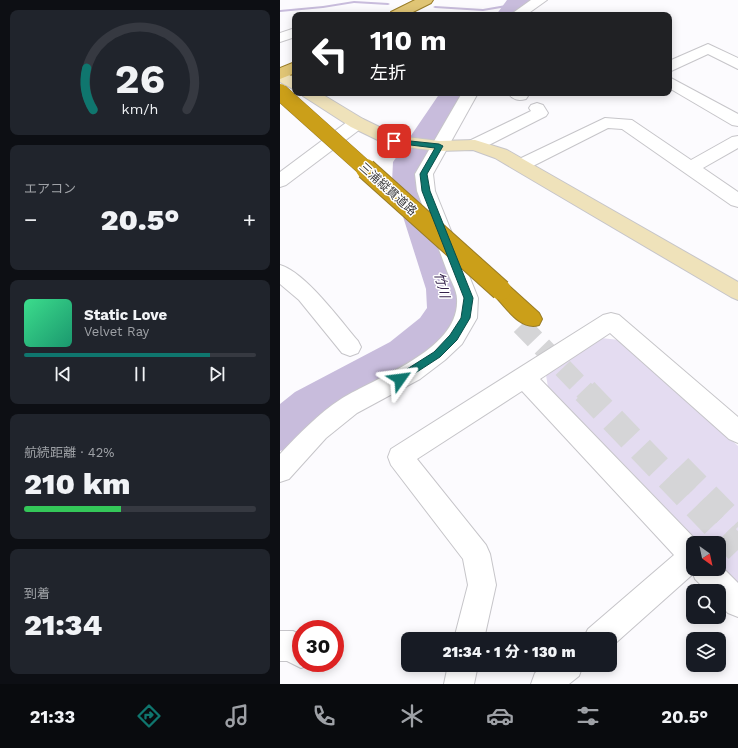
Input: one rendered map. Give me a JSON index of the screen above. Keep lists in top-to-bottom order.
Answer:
{
  "streets": {
    "highway": ["三浦縦貫道路"]
  },
  "water": ["竹川"],
  "north": "bottom right",
  "page": {
    "turn": ["110 m", "左折"],
    "tile": [
      "エアコン",
      ["航続距離 · 42%", "210 km"],
      ["到着", "21:34"]
    ],
    "heat": ["−", "20.5°", "+"],
    "song": ["Static Love", "Velvet Ray"],
    "limit": "30",
    "trip": "21:34 · 1 分 · 130 m",
    "tabs": ["21:33", "20.5°"],
    "gauge": ["26", "km/h"]
  }
}
